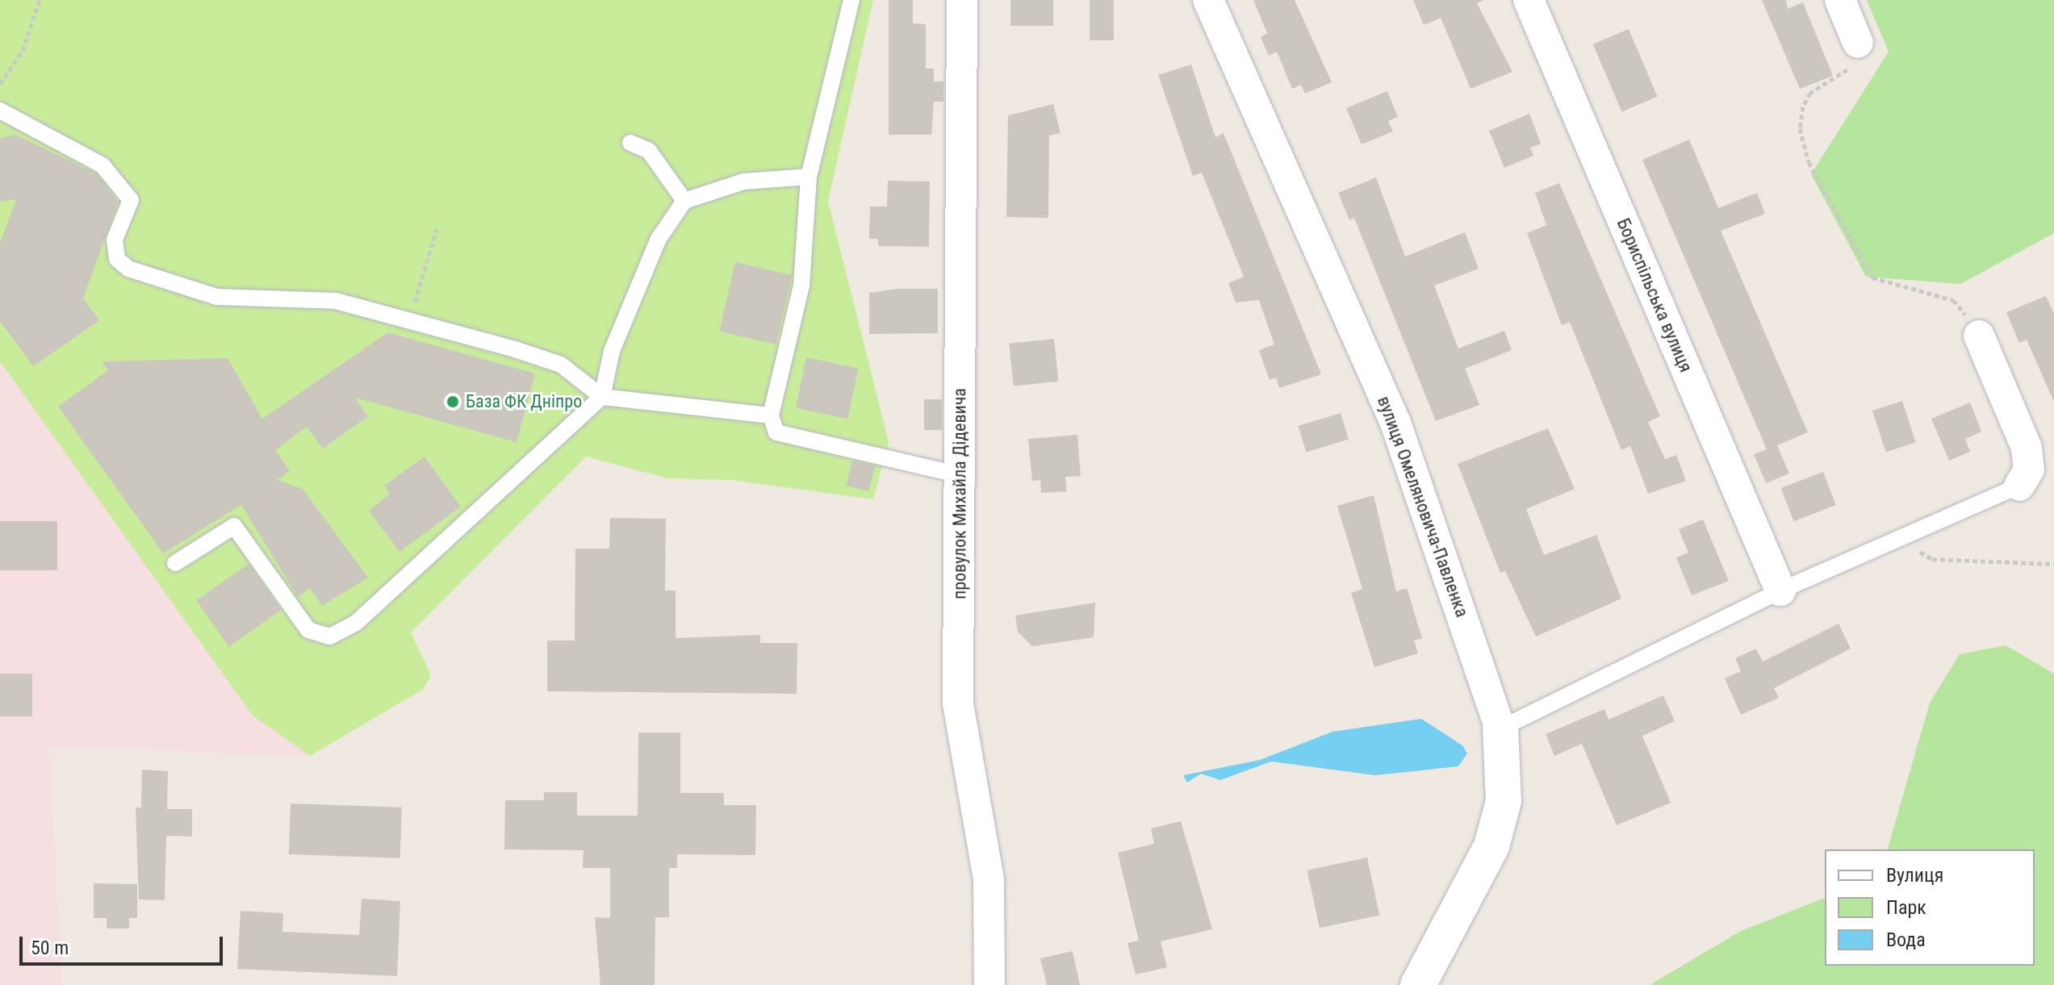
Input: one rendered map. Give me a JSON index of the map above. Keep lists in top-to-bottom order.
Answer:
{
  "streets": {
    "street": ["Бориспільська вулиця", "провулок Михайла Дідевича", "вулиця Омеляновича-Павленка"]
  },
  "places": ["База ФК Дніпро"],
  "legend": ["Вулиця", "Парк", "Вода"],
  "scale_bar": "50 m"
}
